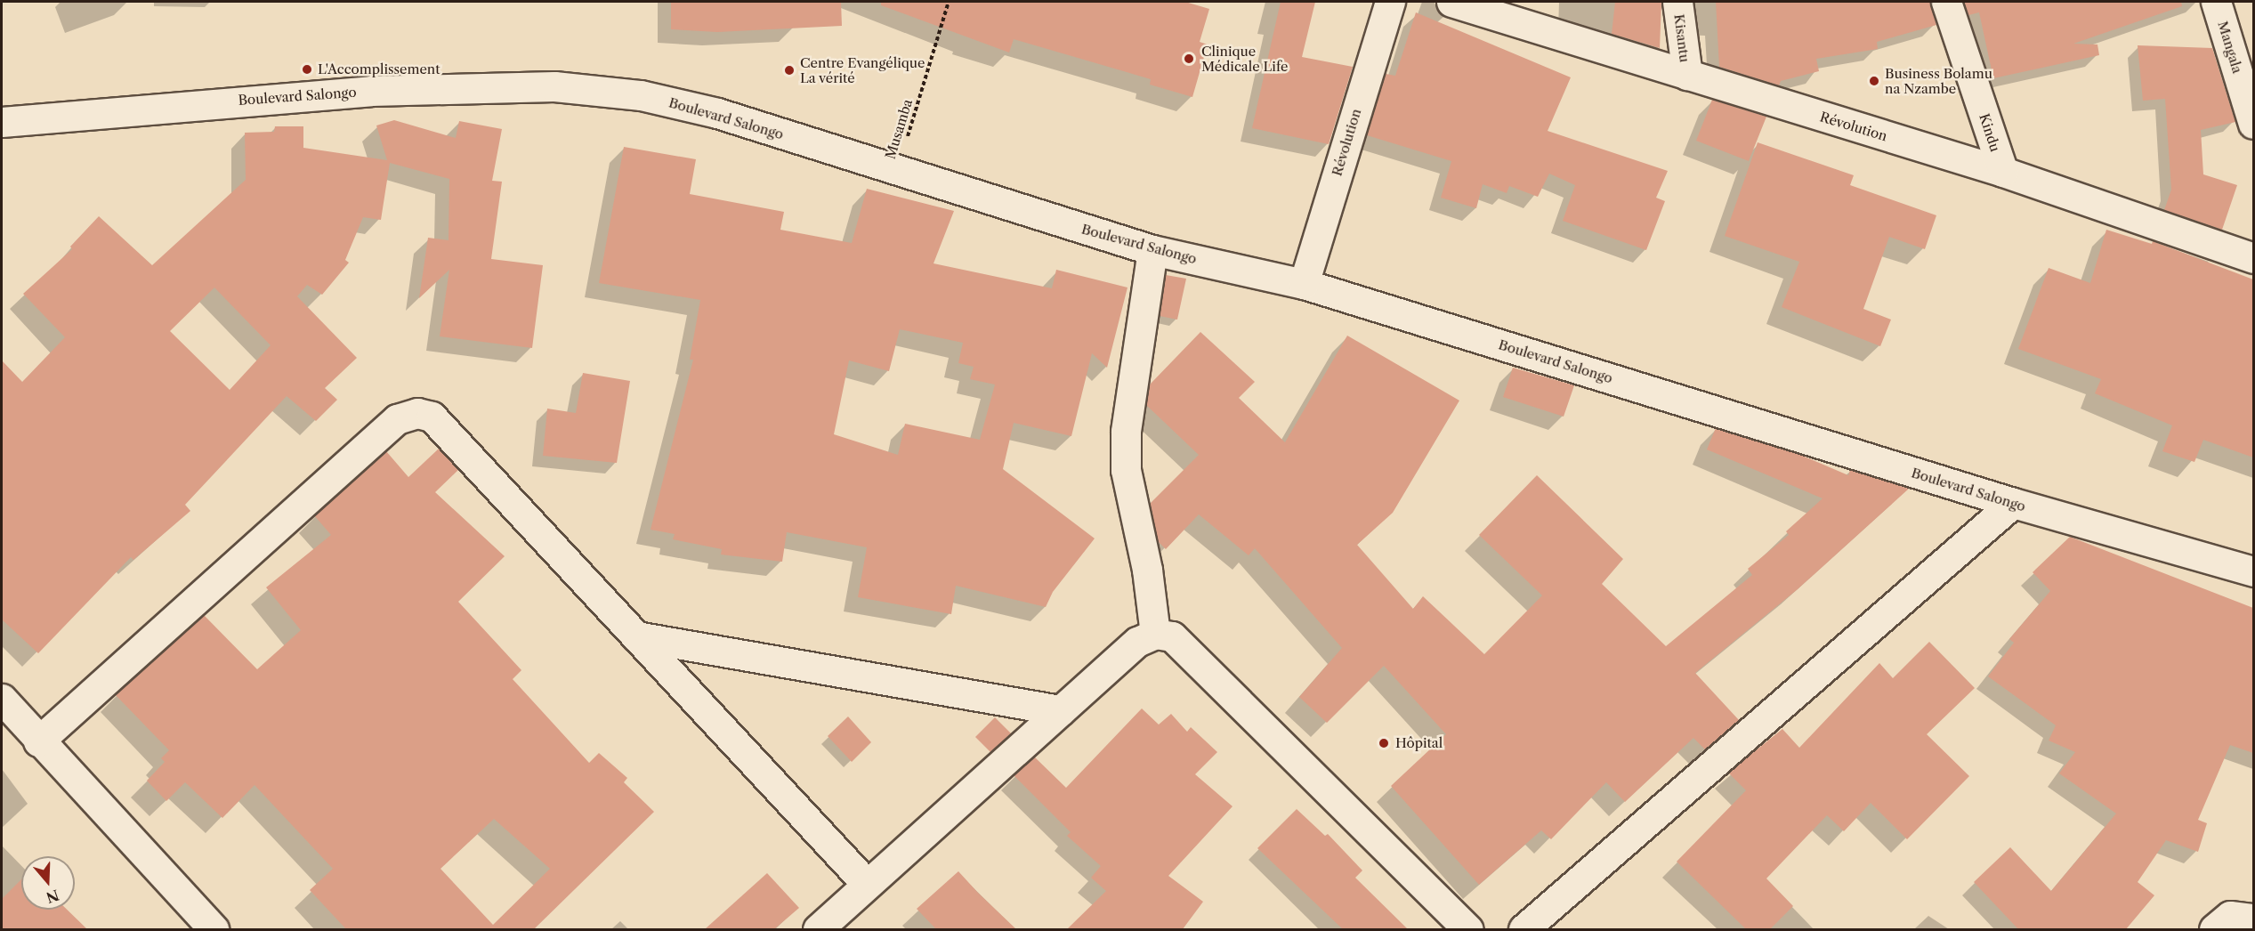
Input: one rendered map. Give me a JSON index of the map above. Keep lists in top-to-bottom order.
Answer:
{
  "streets": {
    "street": [
      "Kisantu",
      "Mangala",
      "Boulevard Salongo",
      "Révolution",
      "Kindu"
    ],
    "path": ["Musamba"]
  },
  "crossings": [
    ["Kisantu", "Révolution"],
    ["Boulevard Salongo", "Révolution"],
    ["Boulevard Salongo", "Musamba"],
    ["Révolution", "Kindu"]
  ],
  "places": [
    "Clinique Médicale Life",
    "L'Accomplissement",
    "Centre Evangélique La vérité",
    "Business Bolamu na Nzambe",
    "Hôpital"
  ],
  "north": "bottom"
}
